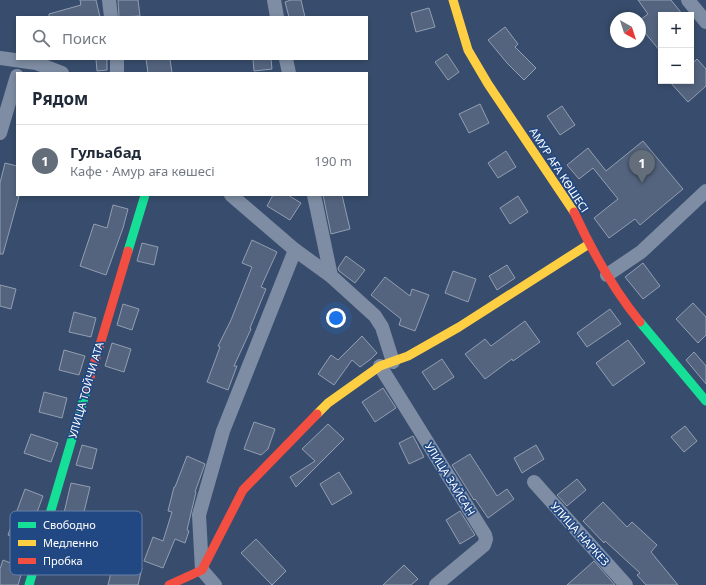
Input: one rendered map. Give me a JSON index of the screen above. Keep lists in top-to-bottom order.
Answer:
{
  "streets": {
    "street": [
      "АМУР АҒА КӨШЕСІ",
      "УЛИЦА ТОЙЧИ АТА",
      "УЛИЦА ЗАЙСАН",
      "УЛИЦА НАРКЕЗ"
    ]
  },
  "legend": ["Свободно", "Медленно", "Пробка"],
  "north": "bottom right",
  "page": {
    "map_buttons": ["+", "−"],
    "search": "Поиск",
    "heading": "Рядом",
    "list": [
      {
        "mark": "1",
        "name": "Гульабад",
        "note": "Кафе · Амур аға көшесі",
        "value": "190 m"
      }
    ],
    "pins": "1"
  }
}
